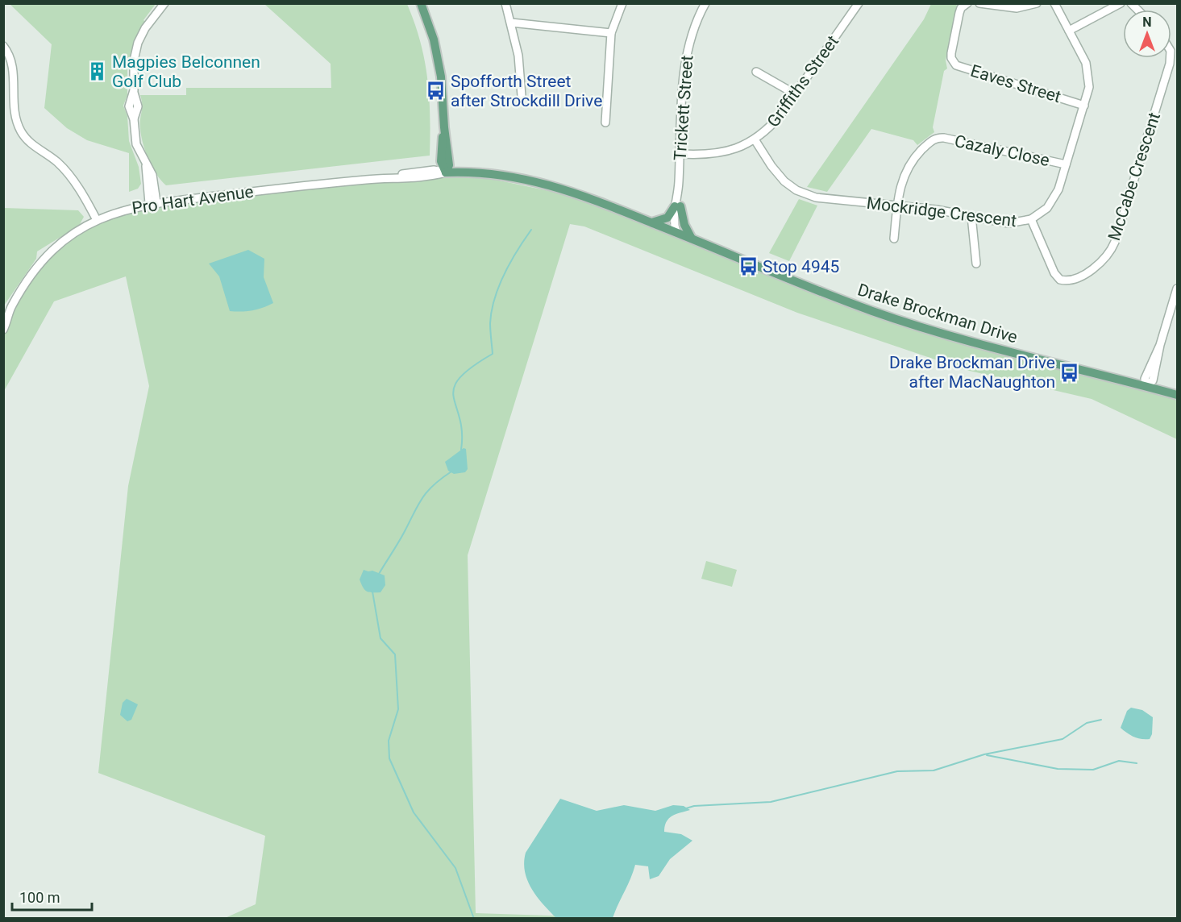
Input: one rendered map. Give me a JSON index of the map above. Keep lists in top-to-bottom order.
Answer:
{
  "streets": {
    "main road": ["Drake Brockman Drive"],
    "street": [
      "Griffiths Street",
      "Eaves Street",
      "Trickett Street",
      "Cazaly Close",
      "McCabe Crescent",
      "Pro Hart Avenue",
      "Mockridge Crescent"
    ]
  },
  "crossings": [
    ["Griffiths Street", "Trickett Street"],
    ["Griffiths Street", "Mockridge Crescent"],
    ["Eaves Street", "Mockridge Crescent"],
    ["Trickett Street", "Drake Brockman Drive"],
    ["Cazaly Close", "Mockridge Crescent"],
    ["McCabe Crescent", "Mockridge Crescent"],
    ["Pro Hart Avenue", "Drake Brockman Drive"]
  ],
  "places": {
    "building": ["Magpies Belconnen Golf Club"],
    "bus stop": ["Spofforth Street after Strockdill Drive", "Stop 4945", "Drake Brockman Drive after MacNaughton"]
  },
  "scale_bar": "100 m",
  "north": "top"
}
